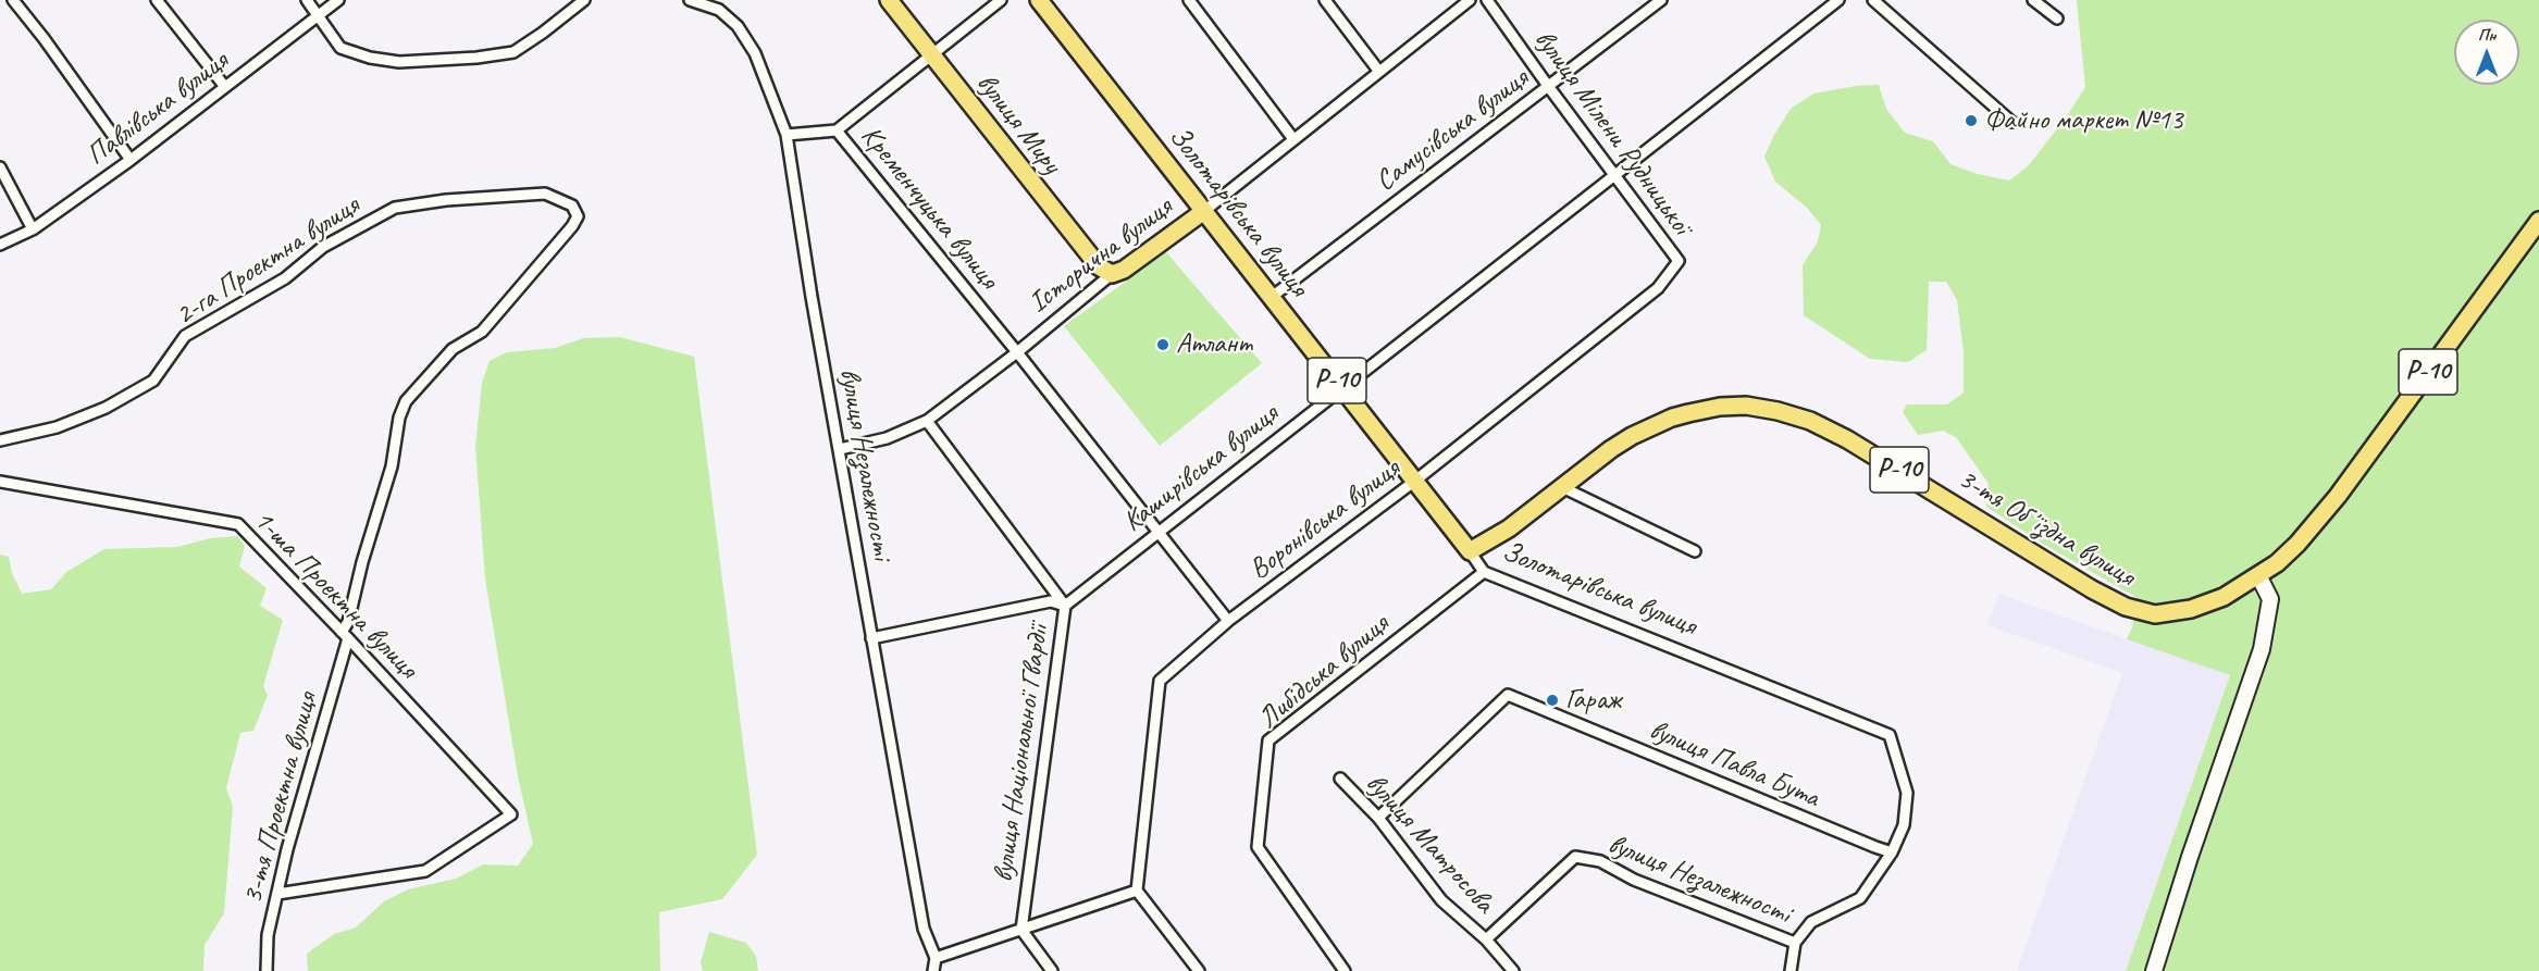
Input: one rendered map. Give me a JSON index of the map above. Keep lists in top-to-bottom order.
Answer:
{
  "streets": {
    "main road": [
      "вулиця Миру",
      "Золотарівська вулиця",
      "Історична вулиця",
      "Р-10",
      "3-тя Обʼїздна вулиця"
    ],
    "street": [
      "Павлівська вулиця",
      "Самусівська вулиця",
      "вулиця Мілени Рудницької",
      "Кременчуцька вулиця",
      "2-га Проектна вулиця",
      "вулиця Незалежності",
      "Каширівська вулиця",
      "Воронівська вулиця",
      "1-ша Проектна вулиця",
      "Либідська вулиця",
      "вулиця Національної Гвардії",
      "вулиця Павла Бута",
      "3-тя Проектна вулиця",
      "вулиця Матросова"
    ]
  },
  "crossings": [
    ["вулиця Миру", "Історична вулиця"],
    ["Самусівська вулиця", "вулиця Мілени Рудницької"],
    ["Самусівська вулиця", "Золотарівська вулиця"],
    ["вулиця Мілени Рудницької", "Каширівська вулиця"],
    ["вулиця Мілени Рудницької", "Воронівська вулиця"],
    ["Кременчуцька вулиця", "Історична вулиця"],
    ["Кременчуцька вулиця", "Каширівська вулиця"],
    ["Кременчуцька вулиця", "Воронівська вулиця"],
    ["Золотарівська вулиця", "Історична вулиця"],
    ["Золотарівська вулиця", "вулиця Незалежності"],
    ["Золотарівська вулиця", "Каширівська вулиця"],
    ["Золотарівська вулиця", "Воронівська вулиця"],
    ["Золотарівська вулиця", "3-тя Обʼїздна вулиця"],
    ["Золотарівська вулиця", "Либідська вулиця"],
    ["Золотарівська вулиця", "вулиця Павла Бута"],
    ["Історична вулиця", "вулиця Незалежності"],
    ["Історична вулиця", "вулиця Національної Гвардії"],
    ["2-га Проектна вулиця", "3-тя Проектна вулиця"],
    ["вулиця Незалежності", "вулиця Павла Бута"],
    ["вулиця Незалежності", "вулиця Матросова"],
    ["Каширівська вулиця", "вулиця Національної Гвардії"],
    ["1-ша Проектна вулиця", "3-тя Проектна вулиця"],
    ["вулиця Павла Бута", "вулиця Матросова"]
  ],
  "places": ["Файно маркет №13", "Атлант", "Гараж"],
  "north": "top"
}
